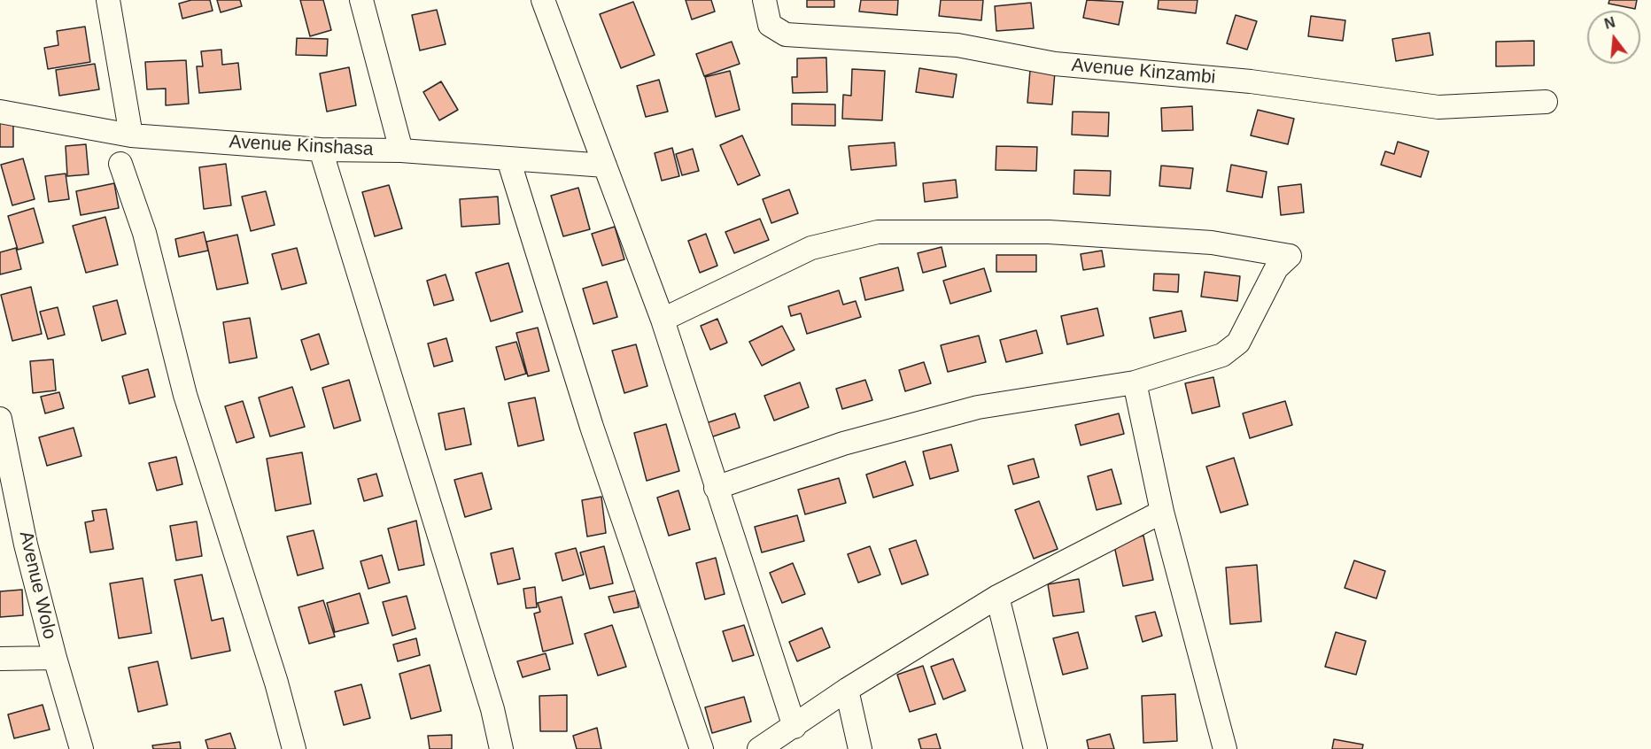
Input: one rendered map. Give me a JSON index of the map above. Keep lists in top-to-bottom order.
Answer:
{
  "streets": {
    "street": ["Avenue Kinzambi", "Avenue Kinshasa", "Avenue Wolo"]
  },
  "north": "top"
}
